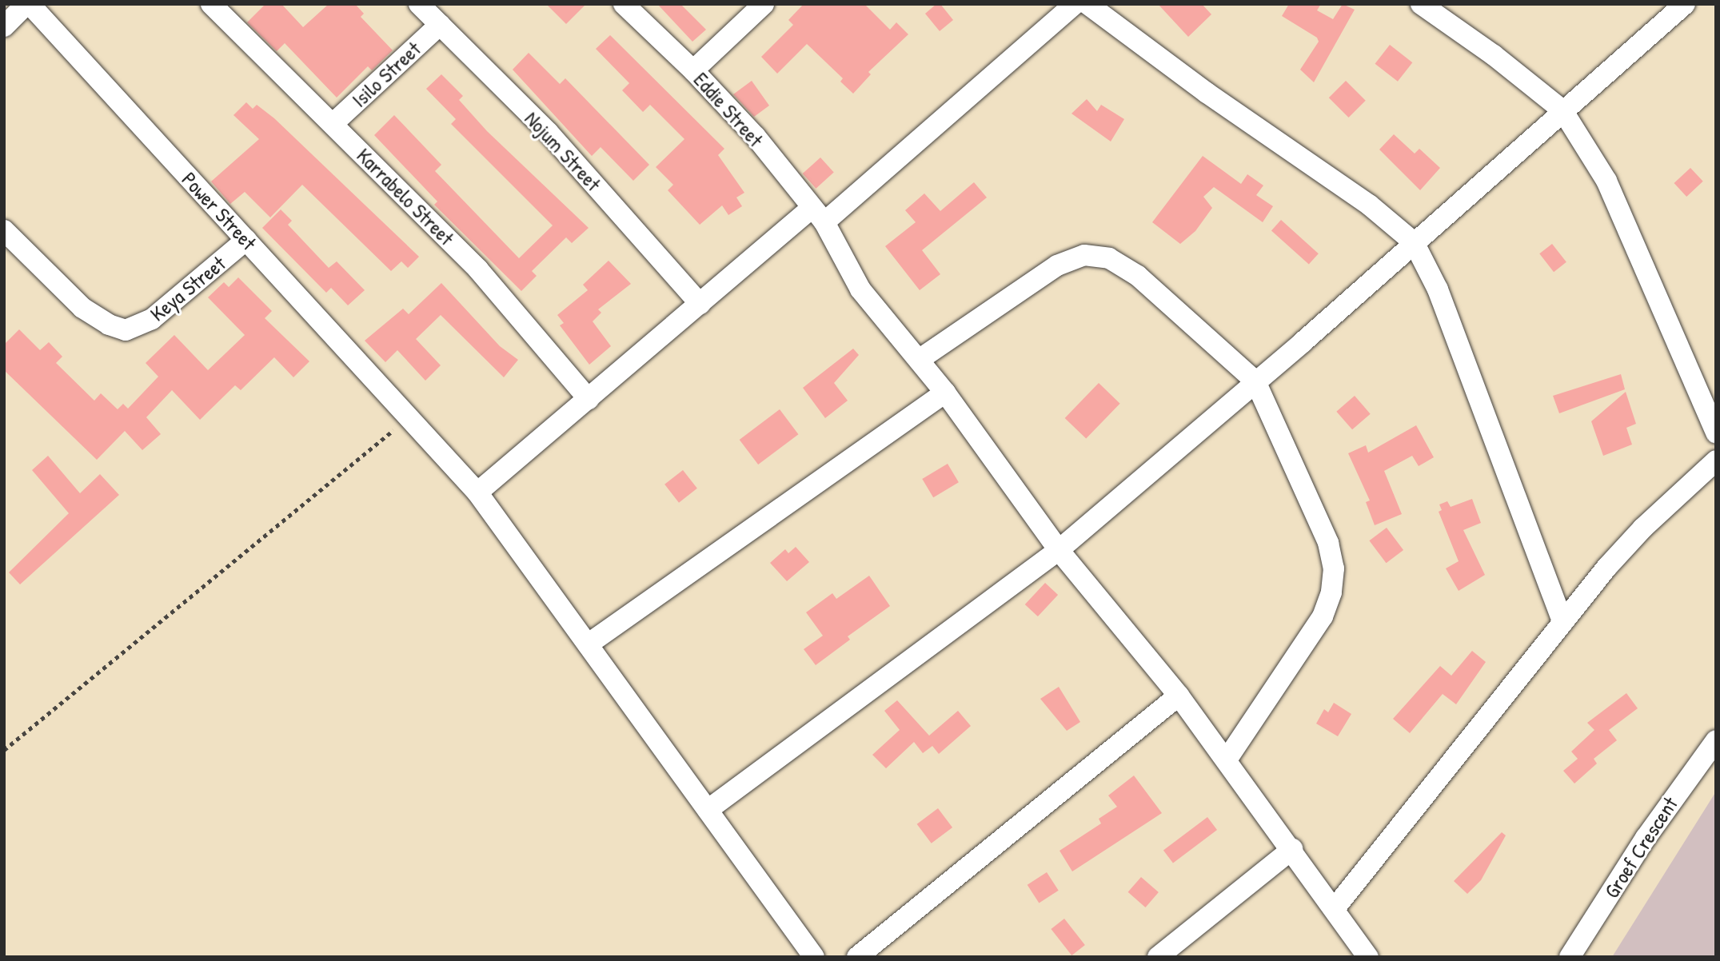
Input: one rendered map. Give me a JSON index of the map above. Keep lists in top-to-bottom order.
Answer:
{
  "streets": {
    "street": [
      "Isilo Street",
      "Eddie Street",
      "Nojum Street",
      "Karrabelo Street",
      "Power Street",
      "Keya Street",
      "Groef Crescent"
    ]
  },
  "crossings": [
    ["Isilo Street", "Nojum Street"],
    ["Isilo Street", "Karrabelo Street"],
    ["Power Street", "Keya Street"]
  ]
}
